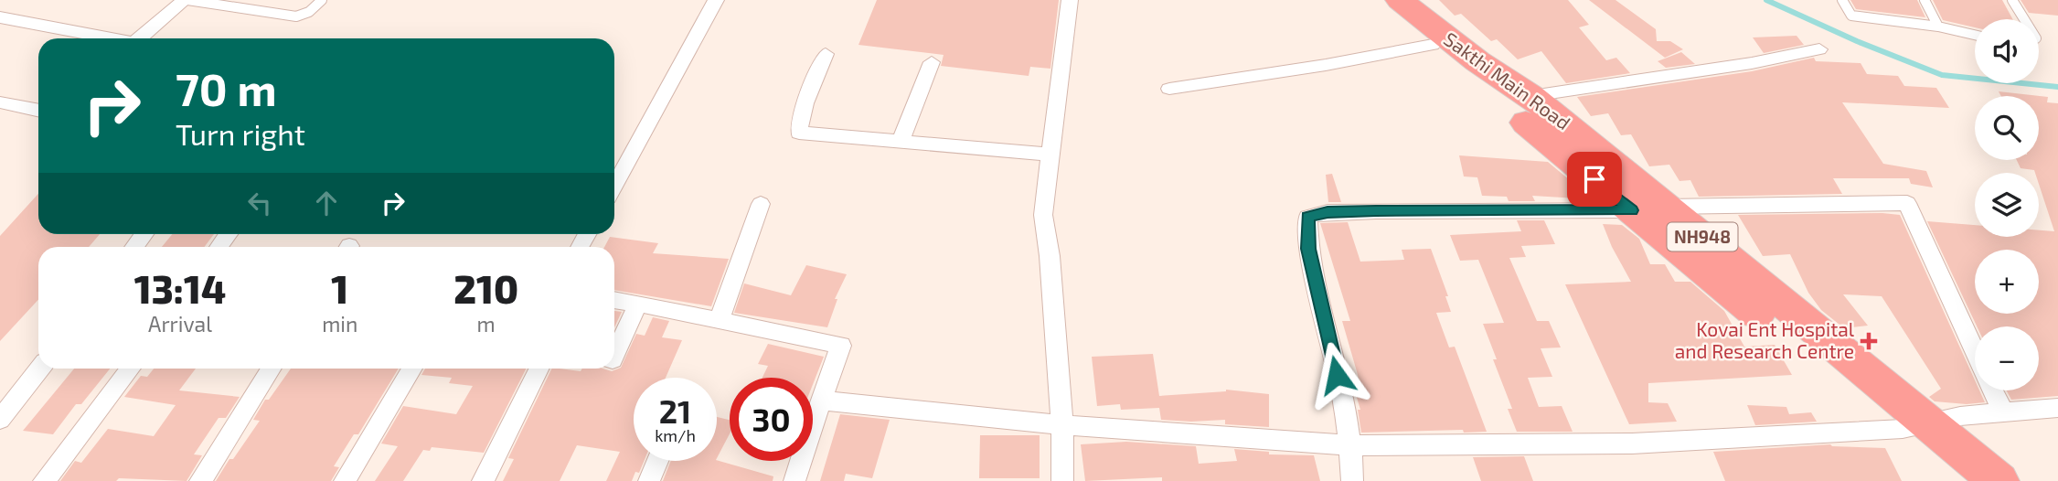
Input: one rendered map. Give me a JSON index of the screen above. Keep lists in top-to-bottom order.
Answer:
{
  "streets": {
    "highway": ["Sakthi Main Road", "NH948"]
  },
  "crossings": [
    ["Sakthi Main Road", "NH948"]
  ],
  "places": {
    "health": ["Kovai Ent Hospital and Research Centre"]
  },
  "page": {
    "map_buttons": ["+", "−"],
    "turn": ["70 m", "Turn right"],
    "eta": [
      "13:14",
      "Arrival",
      "1",
      "min",
      "210",
      "m"
    ],
    "speed": "21 km/h",
    "limit": "30"
  }
}
